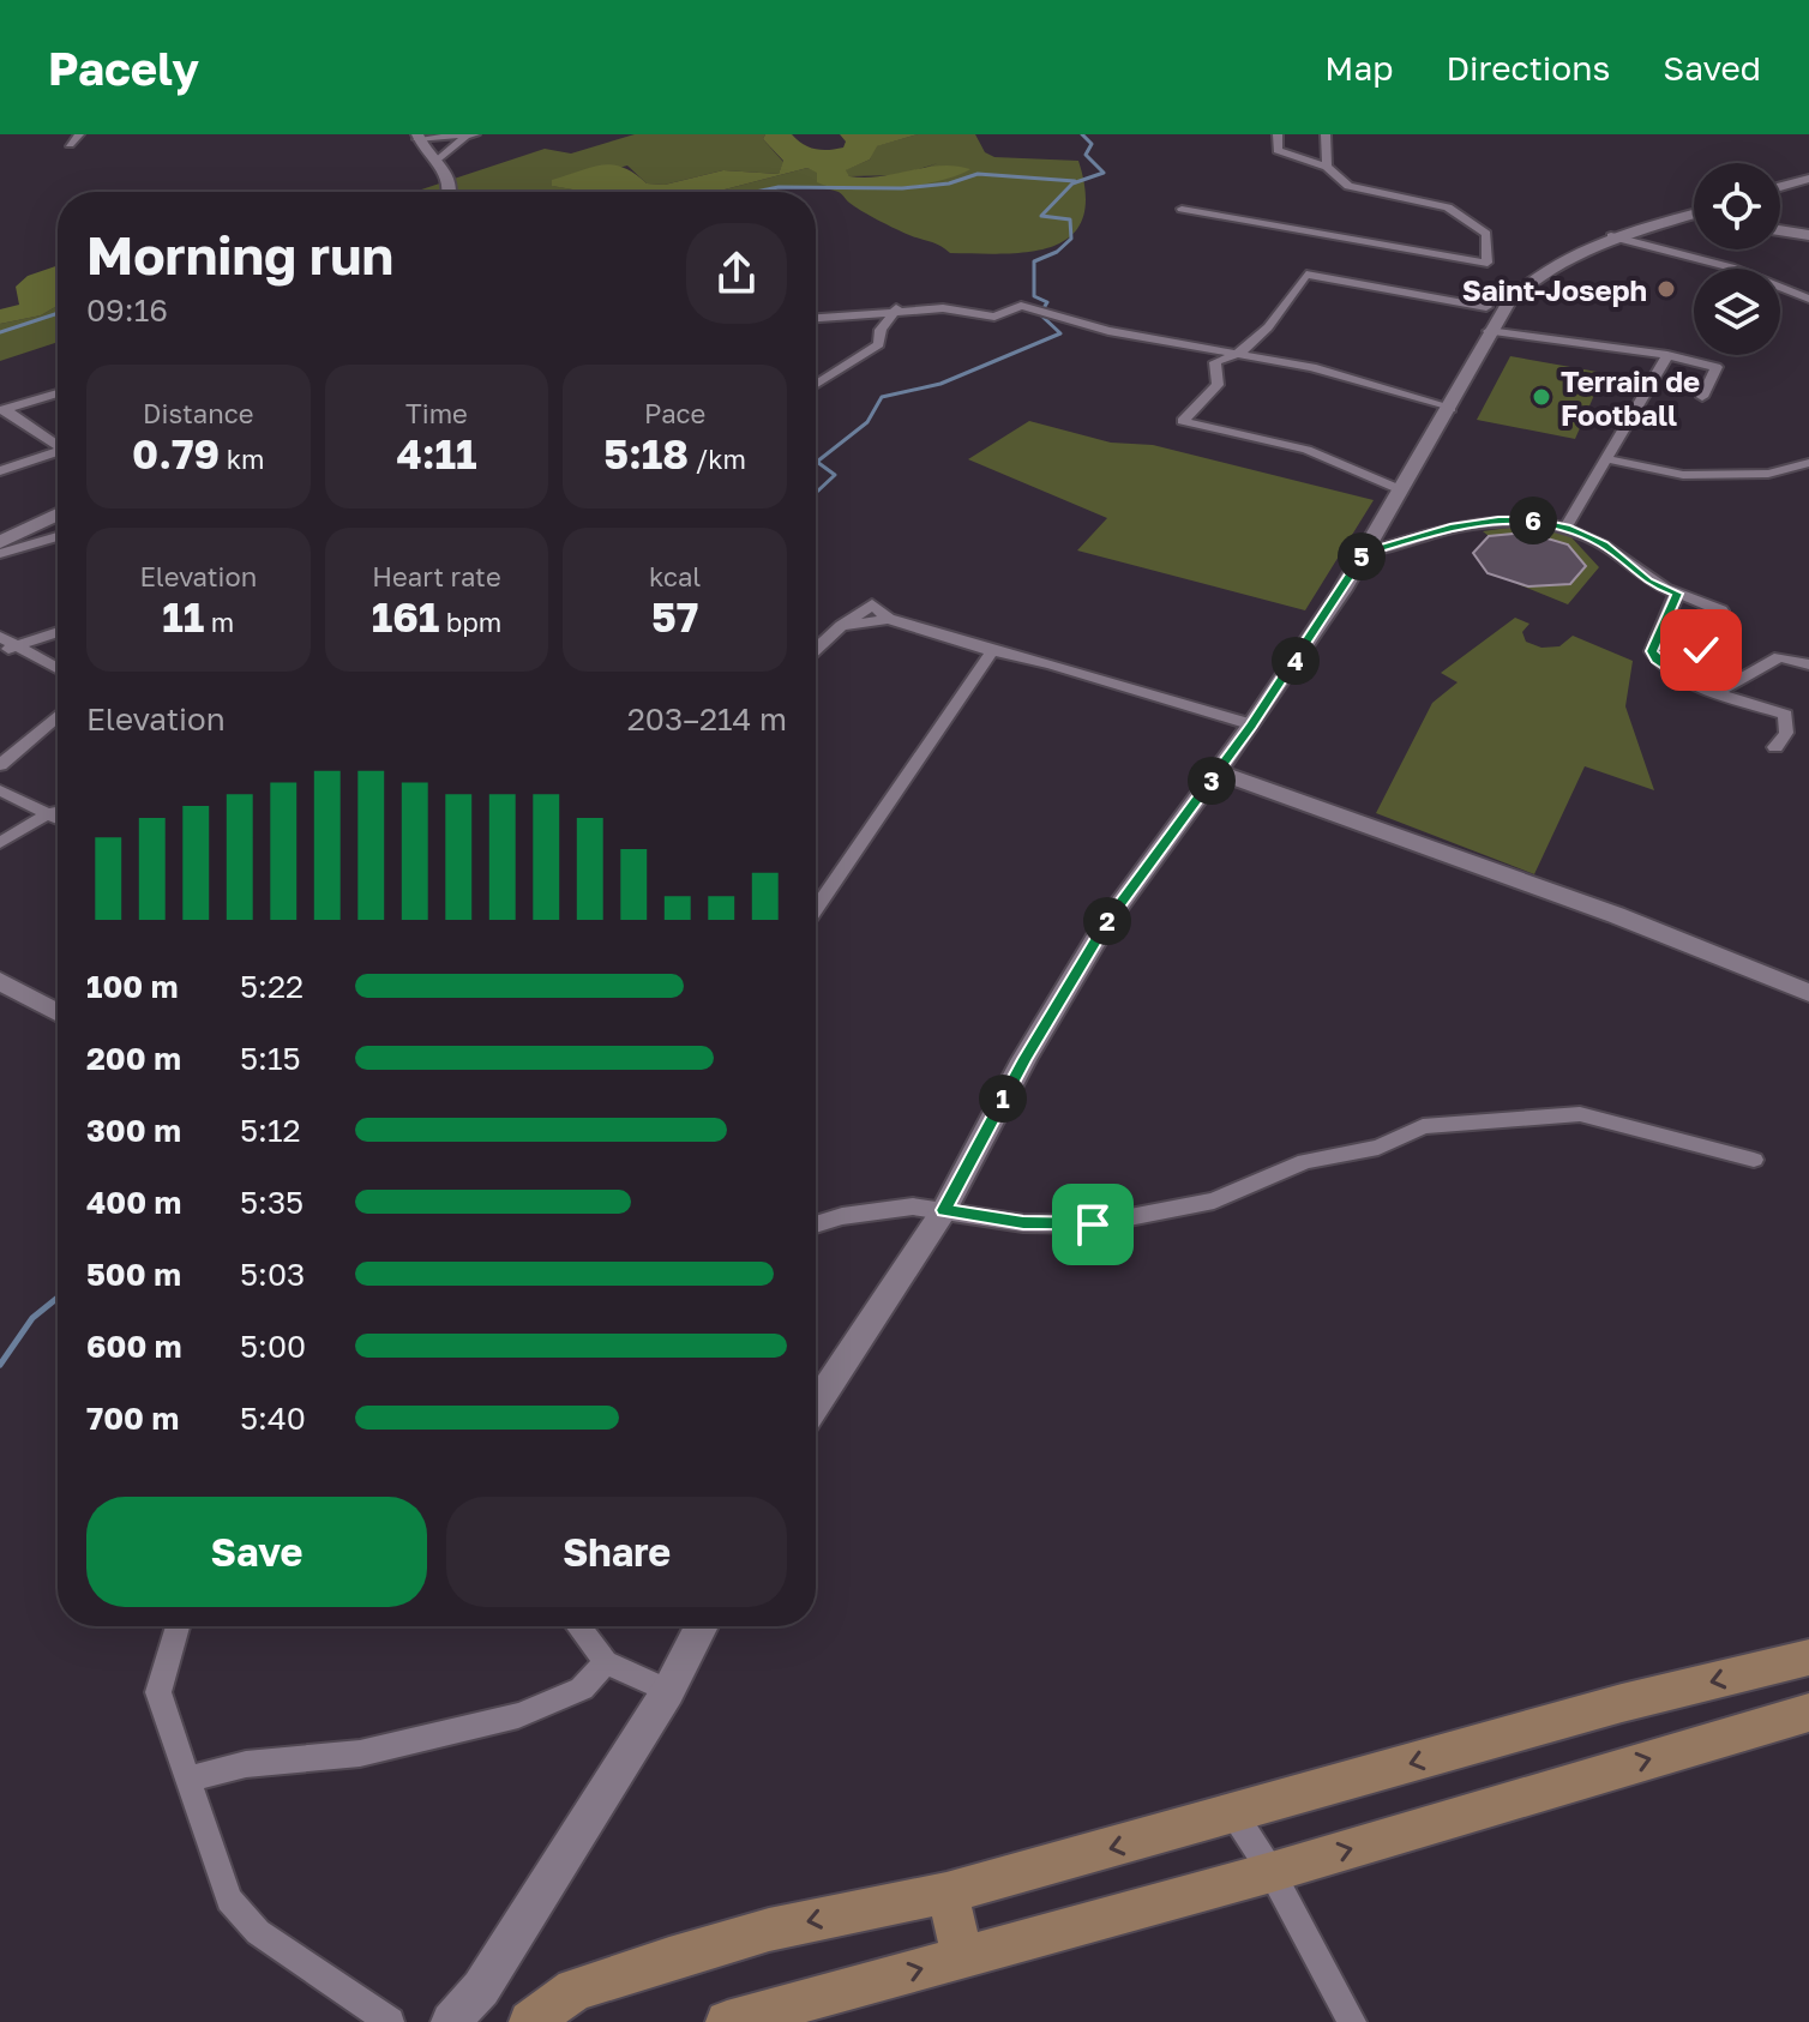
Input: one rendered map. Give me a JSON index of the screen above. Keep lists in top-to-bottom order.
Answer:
{
  "places": ["Saint-Joseph", "Terrain de Football"],
  "page": {
    "header": "Pacely",
    "nav": ["Map", "Directions", "Saved"],
    "heading": ["Morning run", "09:16"],
    "stats": [
      ["Distance", "0.79 km"],
      ["Time", "4:11"],
      ["Pace", "5:18 /km"],
      ["Elevation", "11 m"],
      ["Heart rate", "161 bpm"],
      ["kcal", "57"]
    ],
    "pins": [
      "6",
      "5",
      "4",
      "3",
      "2",
      "1"
    ],
    "chart": ["Elevation", "203–214 m"],
    "list": [
      {
        "name": "100 m",
        "note": "5:22"
      },
      {
        "name": "200 m",
        "note": "5:15"
      },
      {
        "name": "300 m",
        "note": "5:12"
      },
      {
        "name": "400 m",
        "note": "5:35"
      },
      {
        "name": "500 m",
        "note": "5:03"
      },
      {
        "name": "600 m",
        "note": "5:00"
      },
      {
        "name": "700 m",
        "note": "5:40"
      }
    ],
    "buttons": ["Save", "Share"]
  }
}
